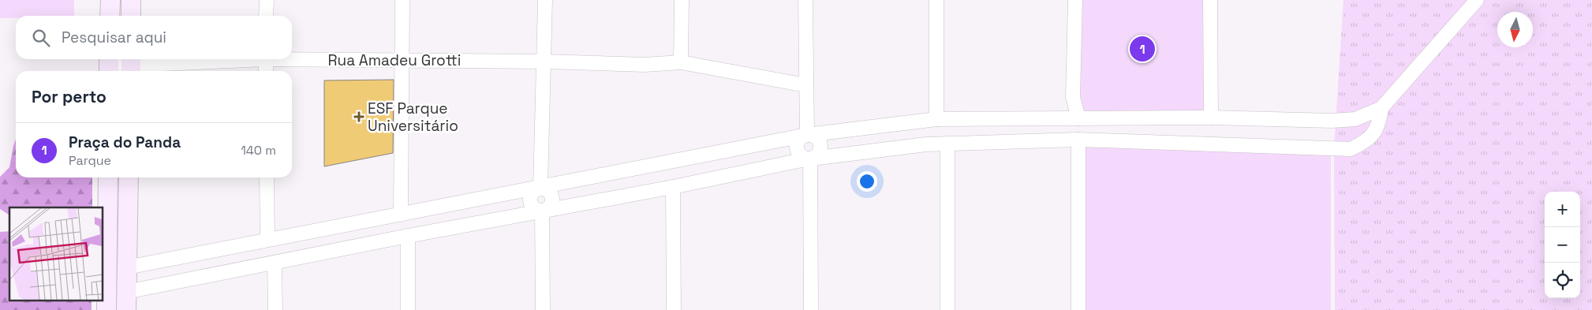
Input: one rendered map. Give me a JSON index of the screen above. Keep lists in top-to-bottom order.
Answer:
{
  "streets": {
    "street": ["Rua Amadeu Grotti"]
  },
  "places": {
    "health": ["ESF Parque Universitário"]
  },
  "north": "bottom",
  "page": {
    "search": "Pesquisar aqui",
    "pins": "1",
    "heading": "Por perto",
    "list": [
      {
        "mark": "1",
        "name": "Praça do Panda",
        "note": "Parque",
        "value": "140 m"
      }
    ],
    "map_buttons": ["+", "−"]
  }
}
